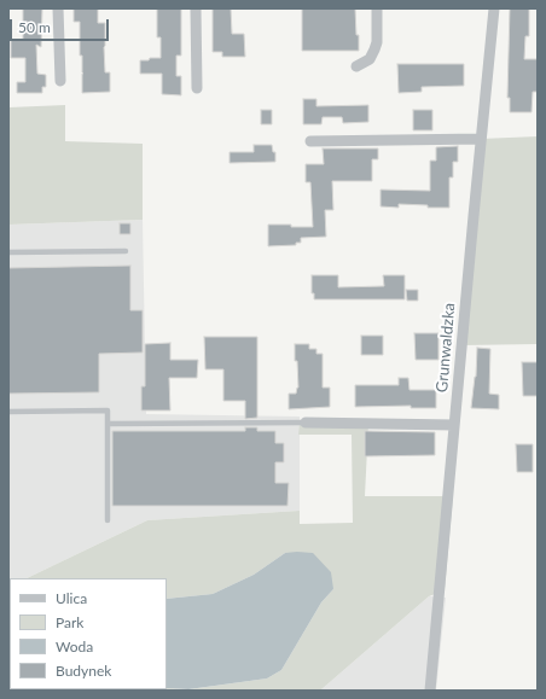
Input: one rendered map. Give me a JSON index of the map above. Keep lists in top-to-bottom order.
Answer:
{
  "streets": {
    "street": ["Grunwaldzka"]
  },
  "legend": [
    "Ulica",
    "Park",
    "Woda",
    "Budynek"
  ],
  "scale_bar": "50 m"
}
